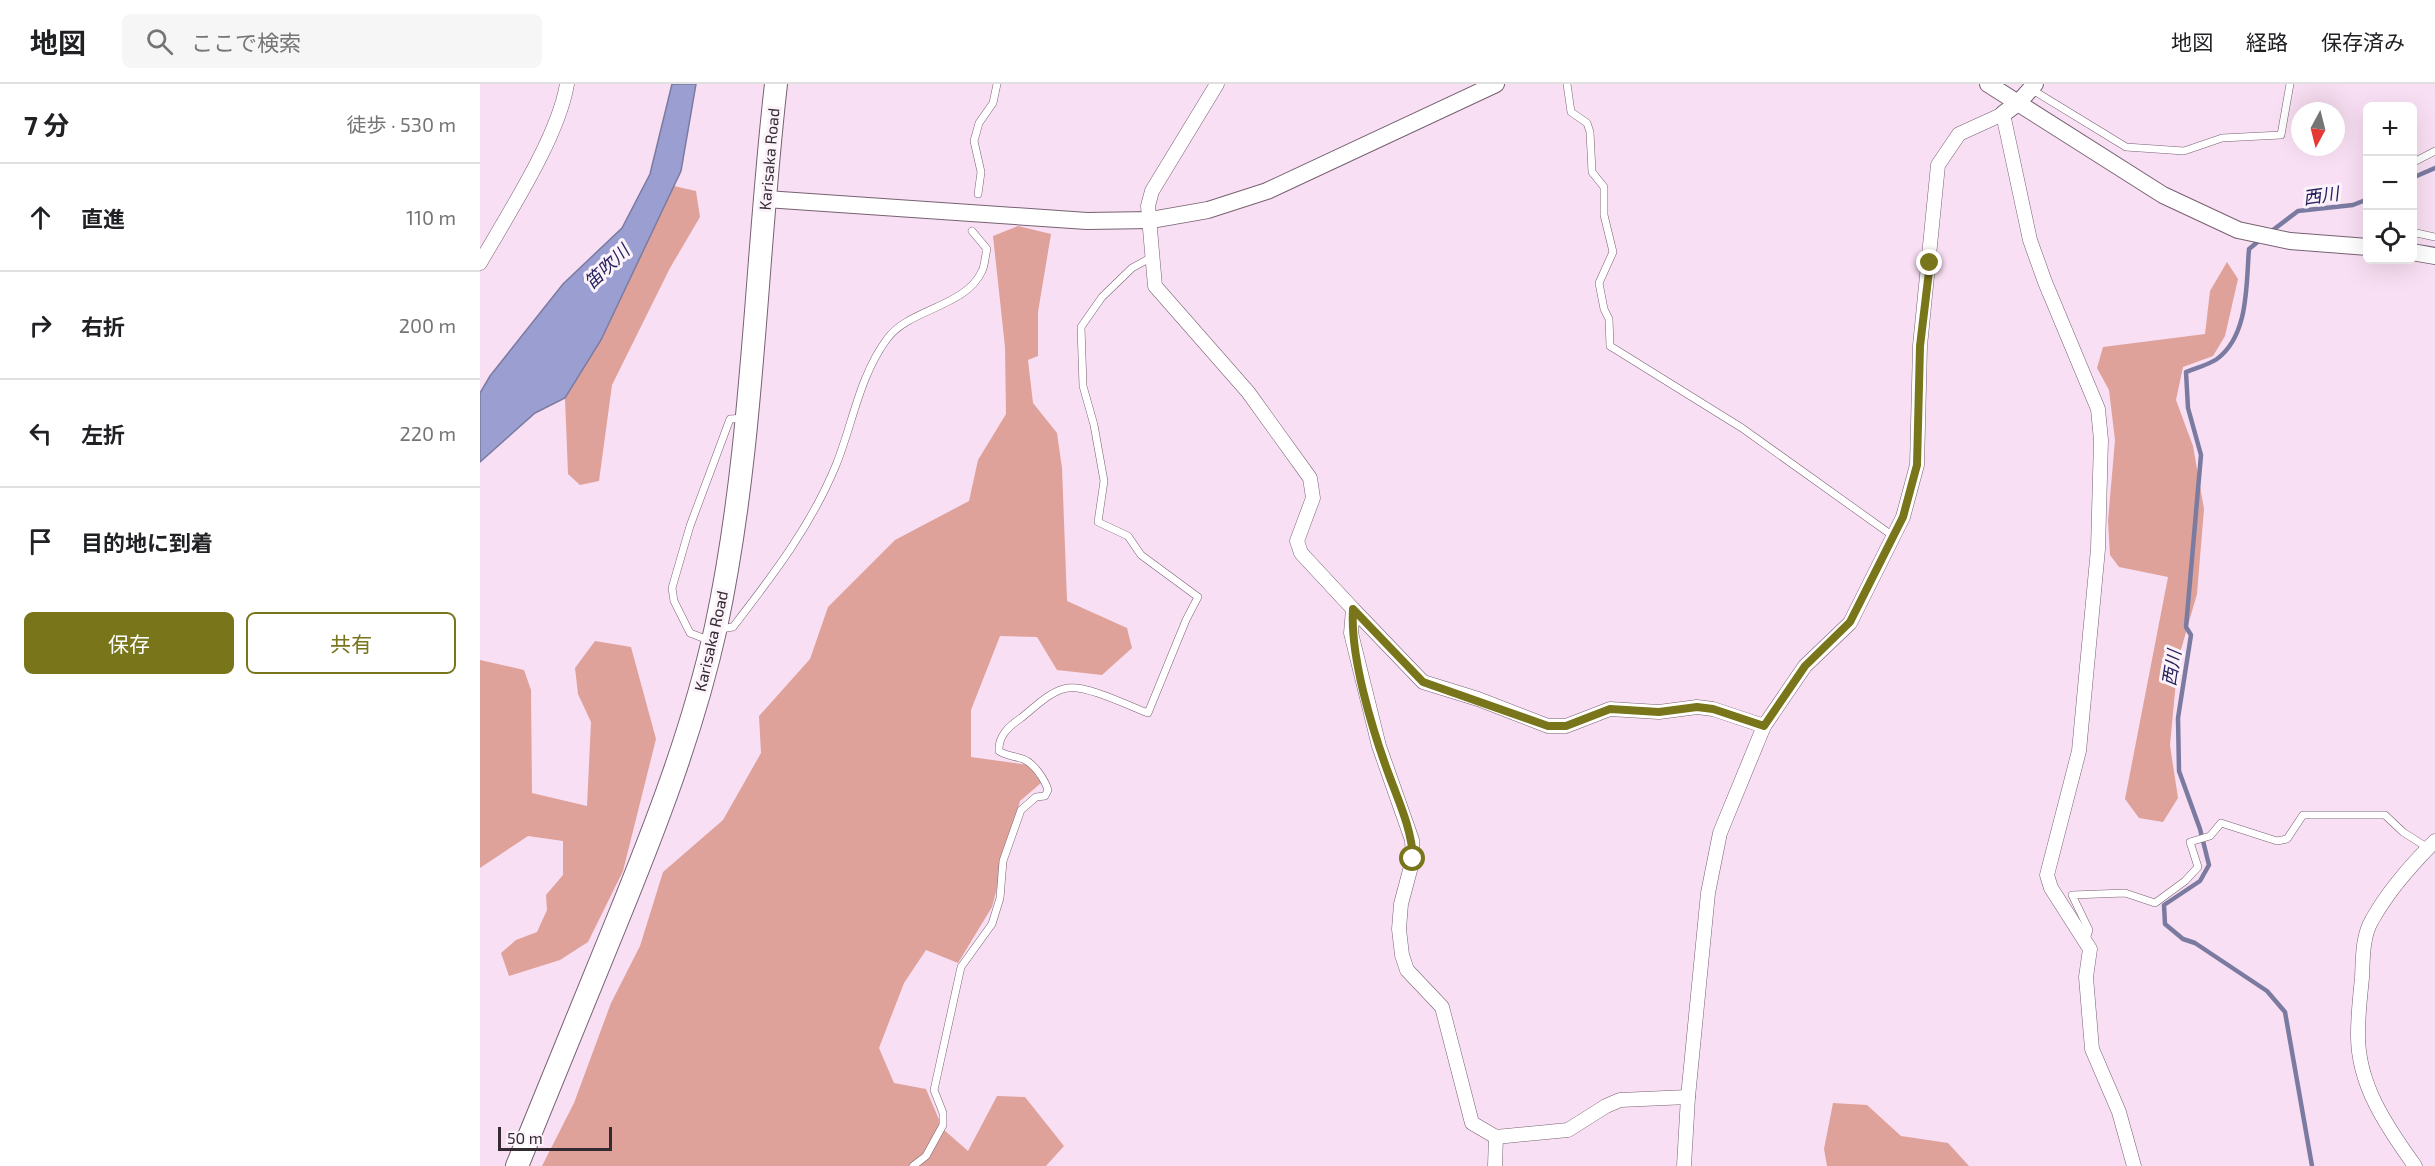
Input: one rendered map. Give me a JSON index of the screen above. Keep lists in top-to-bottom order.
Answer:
{
  "streets": {
    "highway": ["Karisaka Road"]
  },
  "water": ["西川", "笛吹川"],
  "scale_bar": "50 m",
  "north": "bottom",
  "page": {
    "header": "地図",
    "search": "ここで検索",
    "nav": ["地図", "経路", "保存済み"],
    "heading": ["7 分", "徒歩 · 530 m"],
    "map_buttons": ["+", "−"],
    "list": [
      ["直進", "110 m"],
      ["右折", "200 m"],
      ["左折", "220 m"],
      "目的地に到着"
    ],
    "buttons": ["保存", "共有"],
    "scale": "50 m"
  }
}
